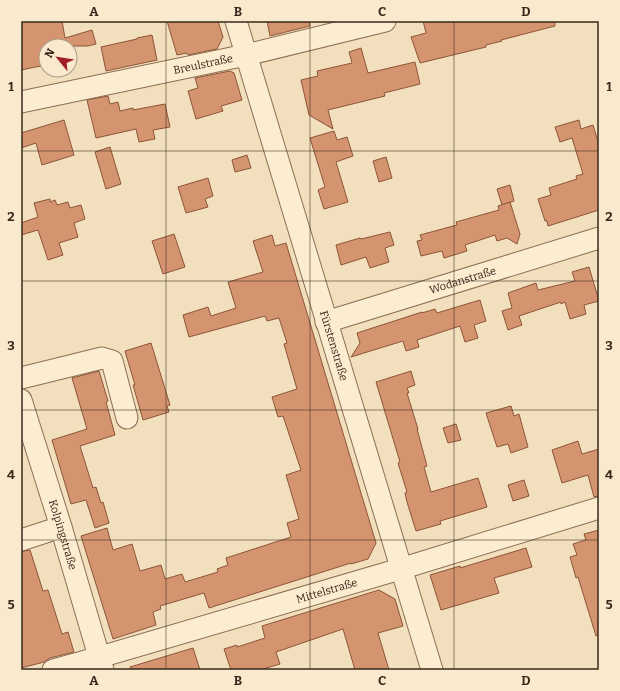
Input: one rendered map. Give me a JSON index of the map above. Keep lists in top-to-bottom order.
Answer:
{
  "streets": {
    "street": [
      "Breulstraße",
      "Wodanstraße",
      "Fürstenstraße",
      "Kolpingstraße",
      "Mittelstraße"
    ]
  },
  "crossings": [
    ["Breulstraße", "Fürstenstraße"],
    ["Wodanstraße", "Fürstenstraße"],
    ["Fürstenstraße", "Mittelstraße"],
    ["Kolpingstraße", "Mittelstraße"]
  ],
  "north": "top left",
  "grid": {
    "columns": [
      "A",
      "B",
      "C",
      "D"
    ],
    "rows": [
      "1",
      "2",
      "3",
      "4",
      "5"
    ]
  }
}
